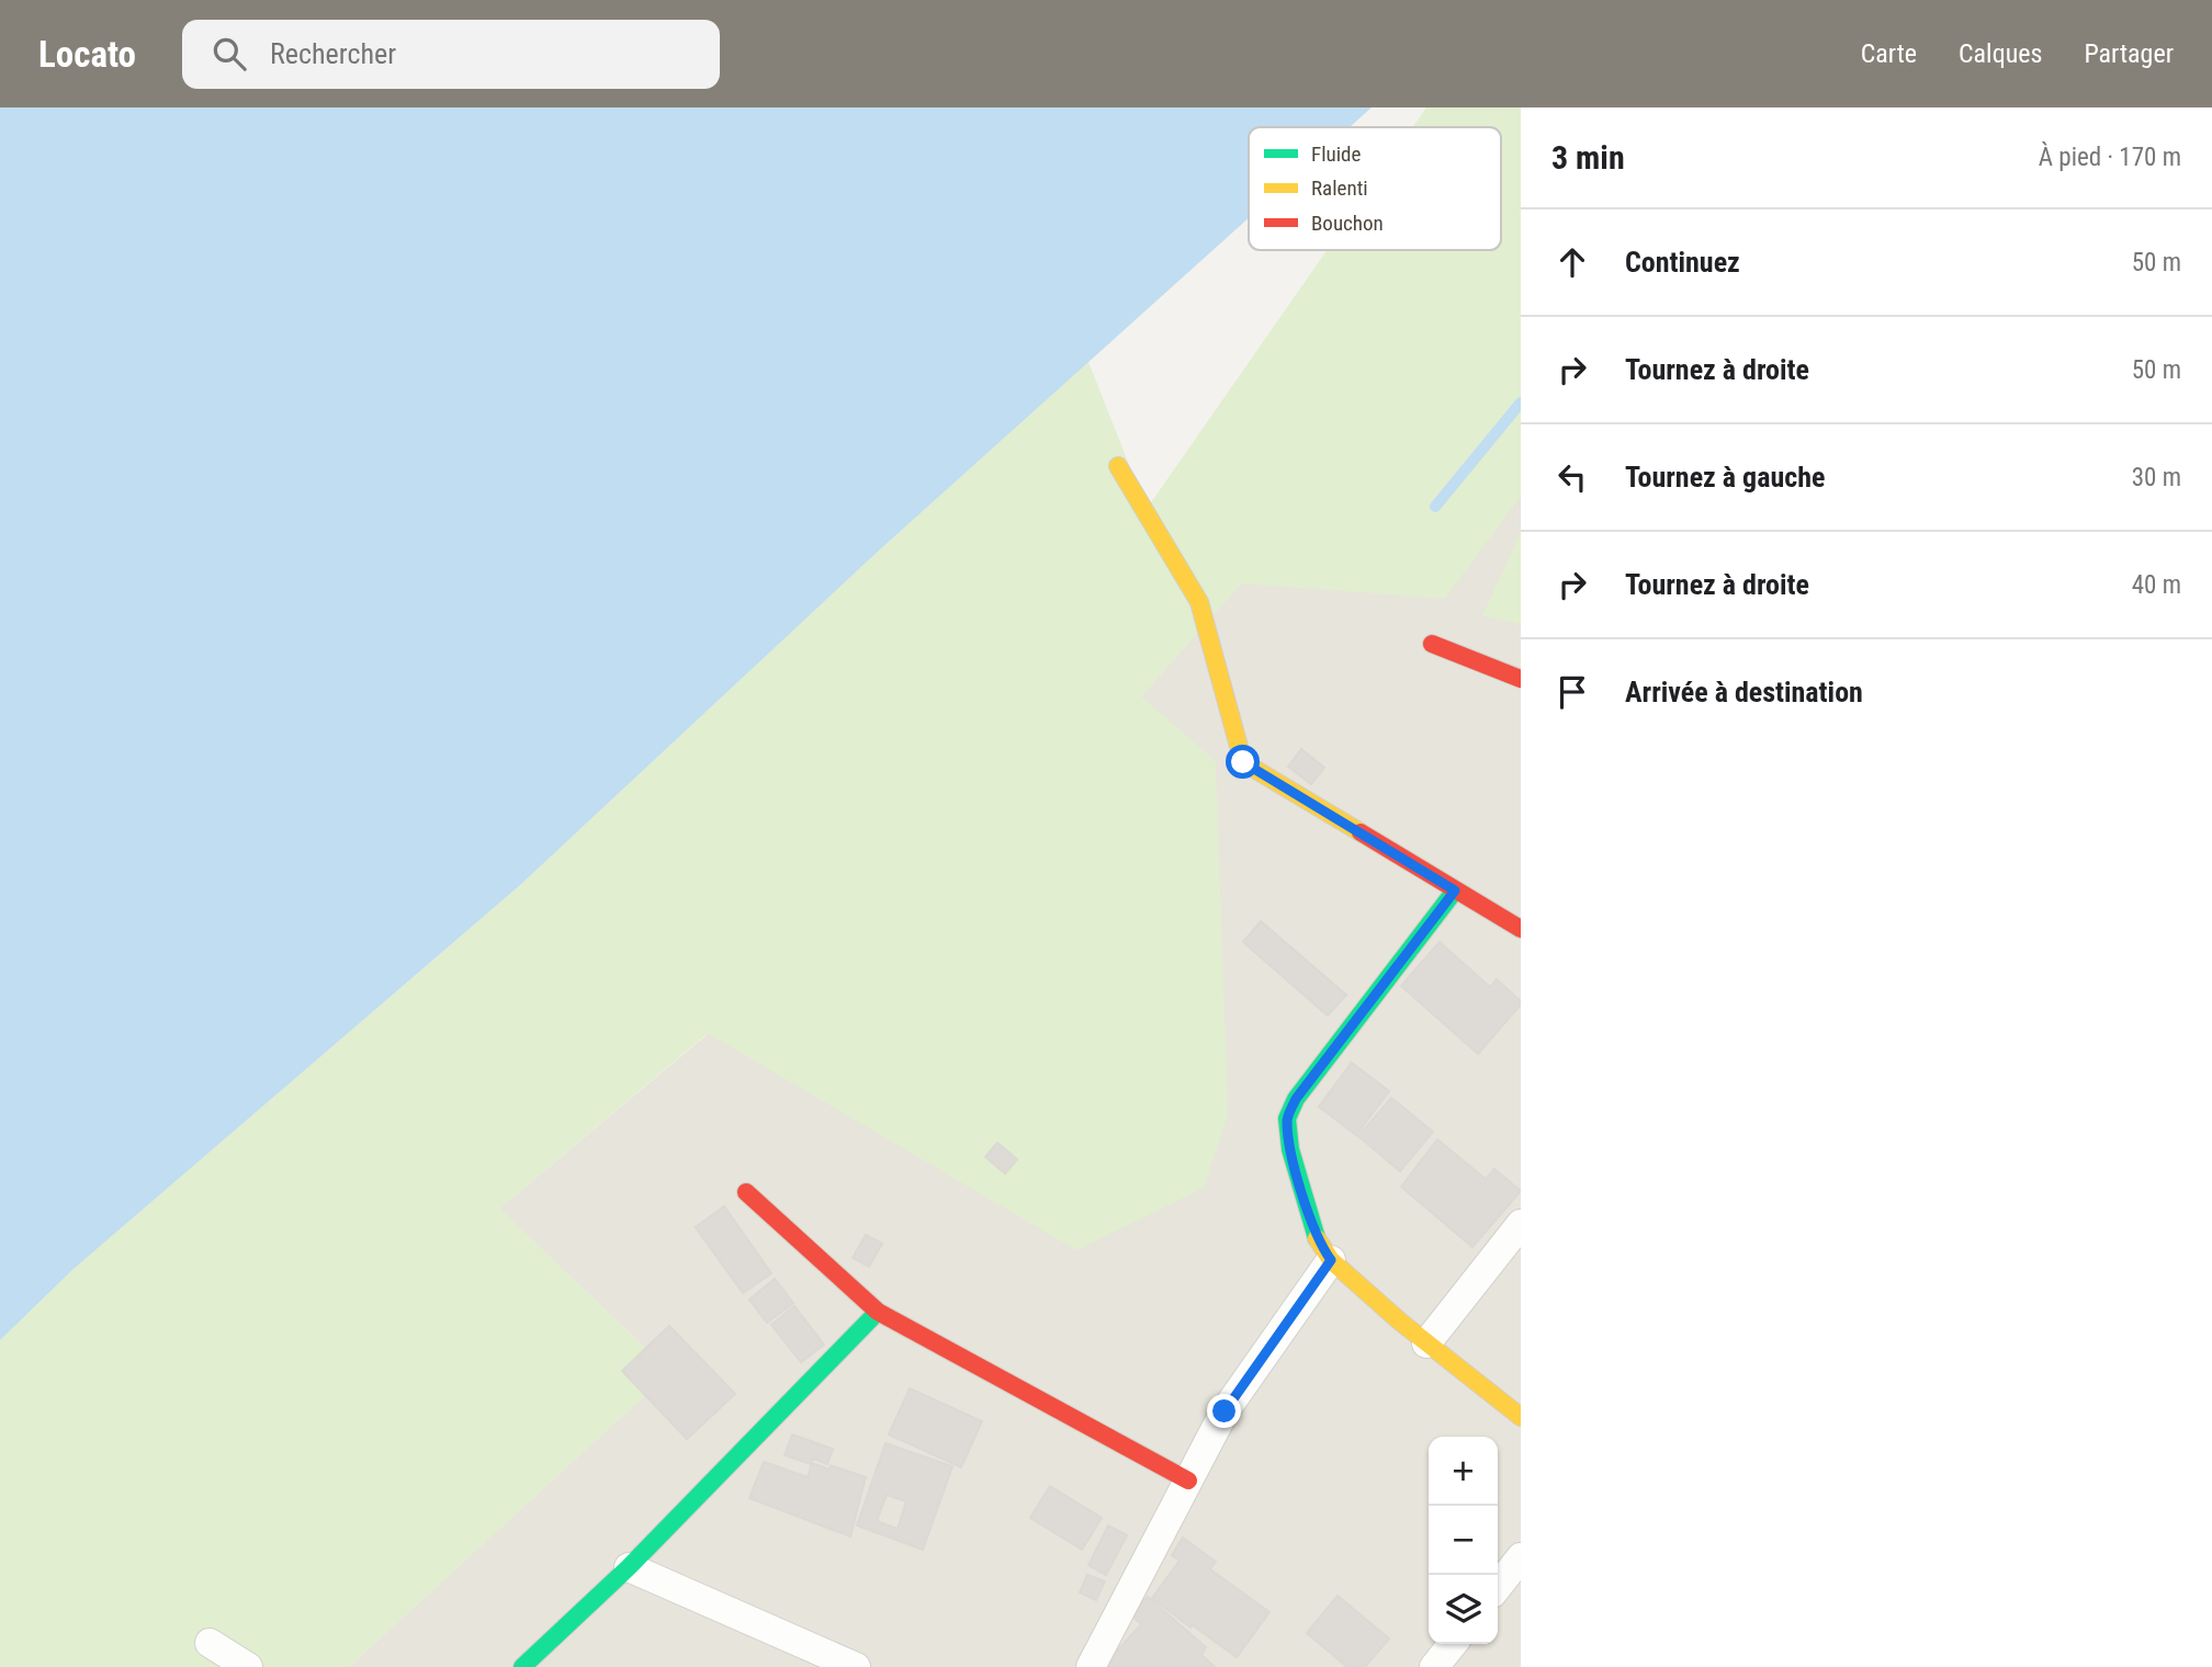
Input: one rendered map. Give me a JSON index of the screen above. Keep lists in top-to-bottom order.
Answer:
{
  "legend": ["Fluide", "Ralenti", "Bouchon"],
  "page": {
    "header": "Locato",
    "search": "Rechercher",
    "nav": ["Carte", "Calques", "Partager"],
    "heading": ["3 min", "À pied · 170 m"],
    "list": [
      ["Continuez", "50 m"],
      ["Tournez à droite", "50 m"],
      ["Tournez à gauche", "30 m"],
      ["Tournez à droite", "40 m"],
      "Arrivée à destination"
    ],
    "map_buttons": ["+", "−"]
  }
}
